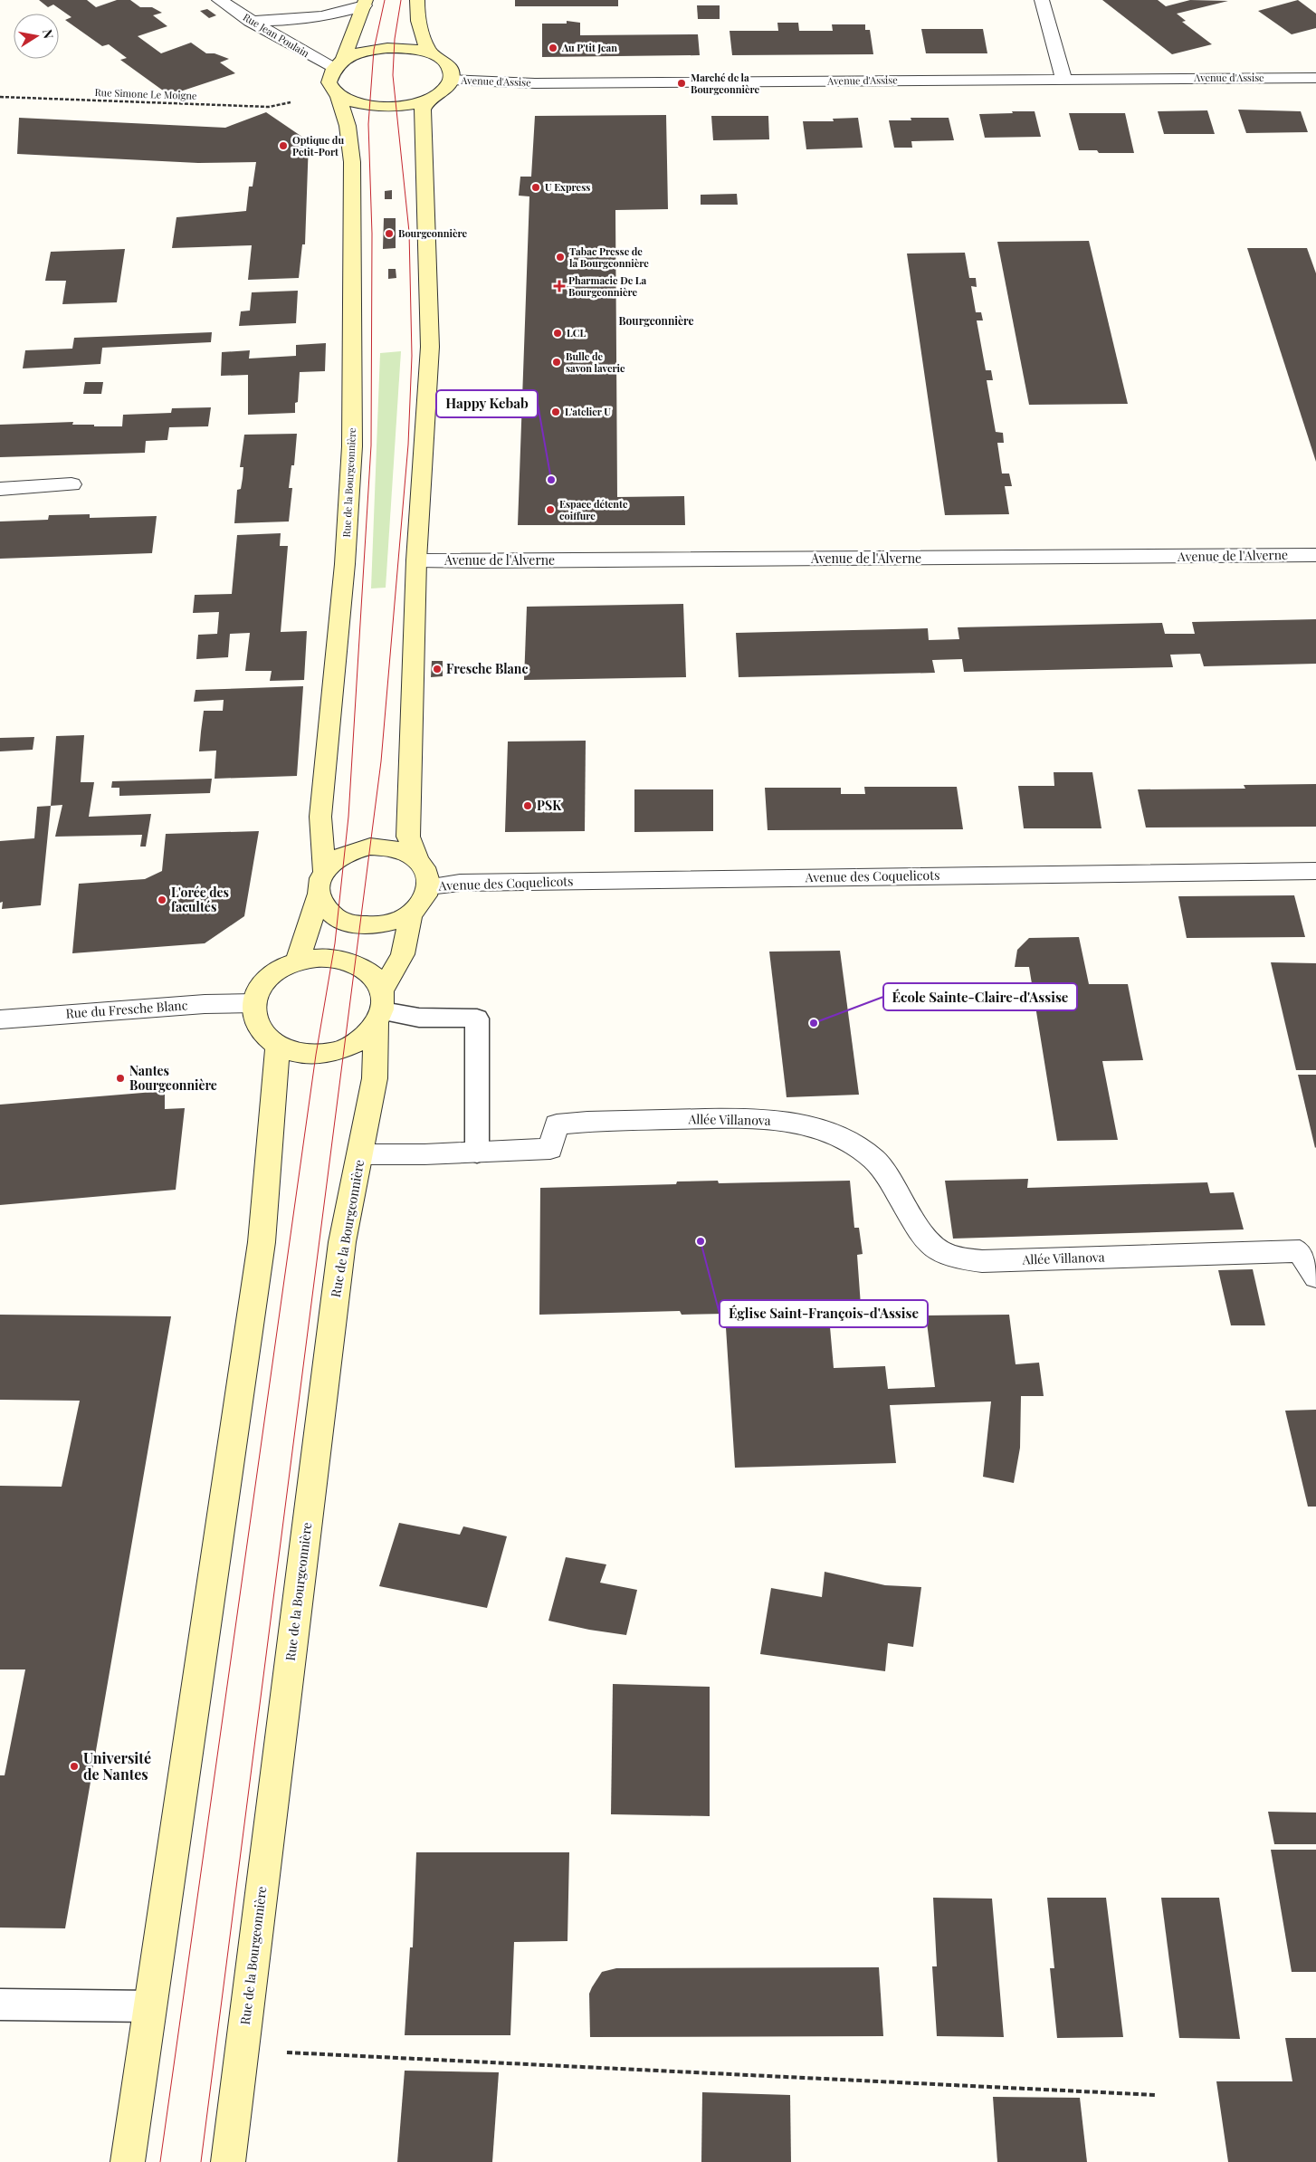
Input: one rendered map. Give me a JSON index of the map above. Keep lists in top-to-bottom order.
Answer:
{
  "streets": {
    "street": [
      "Rue Jean Poulain",
      "Avenue d'Assise",
      "Rue de la Bourgeonnière",
      "Avenue de l'Alverne",
      "Avenue des Coquelicots",
      "Rue du Fresche Blanc",
      "Allée Villanova"
    ],
    "path": ["Rue Simone Le Moigne"]
  },
  "crossings": [
    ["Rue Jean Poulain", "Rue de la Bourgeonnière"],
    ["Rue de la Bourgeonnière", "Avenue des Coquelicots"],
    ["Rue de la Bourgeonnière", "Rue du Fresche Blanc"],
    ["Rue de la Bourgeonnière", "Allée Villanova"]
  ],
  "districts": ["Bourgeonnière"],
  "places": {
    "other": [
      "Au P'tit Jean",
      "Marché de la Bourgeonnière",
      "Optique du Petit-Port",
      "U Express",
      "Bourgeonnière",
      "Tabac Presse de la Bourgeonnière",
      "LCL",
      "Bulle de savon laverie",
      "L'atelier U",
      "Happy Kebab",
      "Espace détente coiffure",
      "Fresche Blanc",
      "PSK",
      "L'orée des facultés",
      "École Sainte-Claire-d'Assise",
      "Nantes Bourgeonnière",
      "Église Saint-François-d'Assise",
      "Université de Nantes"
    ],
    "health": ["Pharmacie De La Bourgeonnière"]
  },
  "north": "right"
}
